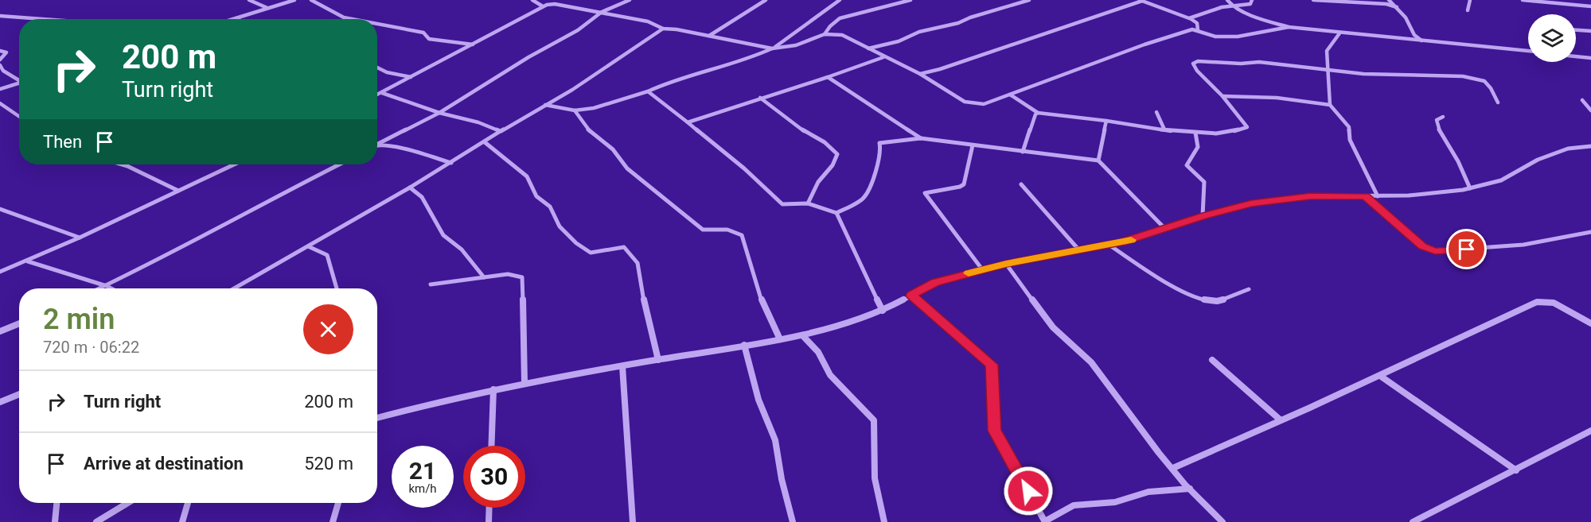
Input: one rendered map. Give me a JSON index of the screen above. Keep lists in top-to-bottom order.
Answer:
{
  "page": {
    "turn": ["200 m", "Turn right"],
    "then": "Then",
    "heading": ["2 min", "720 m · 06:22"],
    "list": [
      {
        "name": "Turn right",
        "value": "200 m"
      },
      {
        "name": "Arrive at destination",
        "value": "520 m"
      }
    ],
    "speed": "21 km/h",
    "limit": "30"
  }
}
